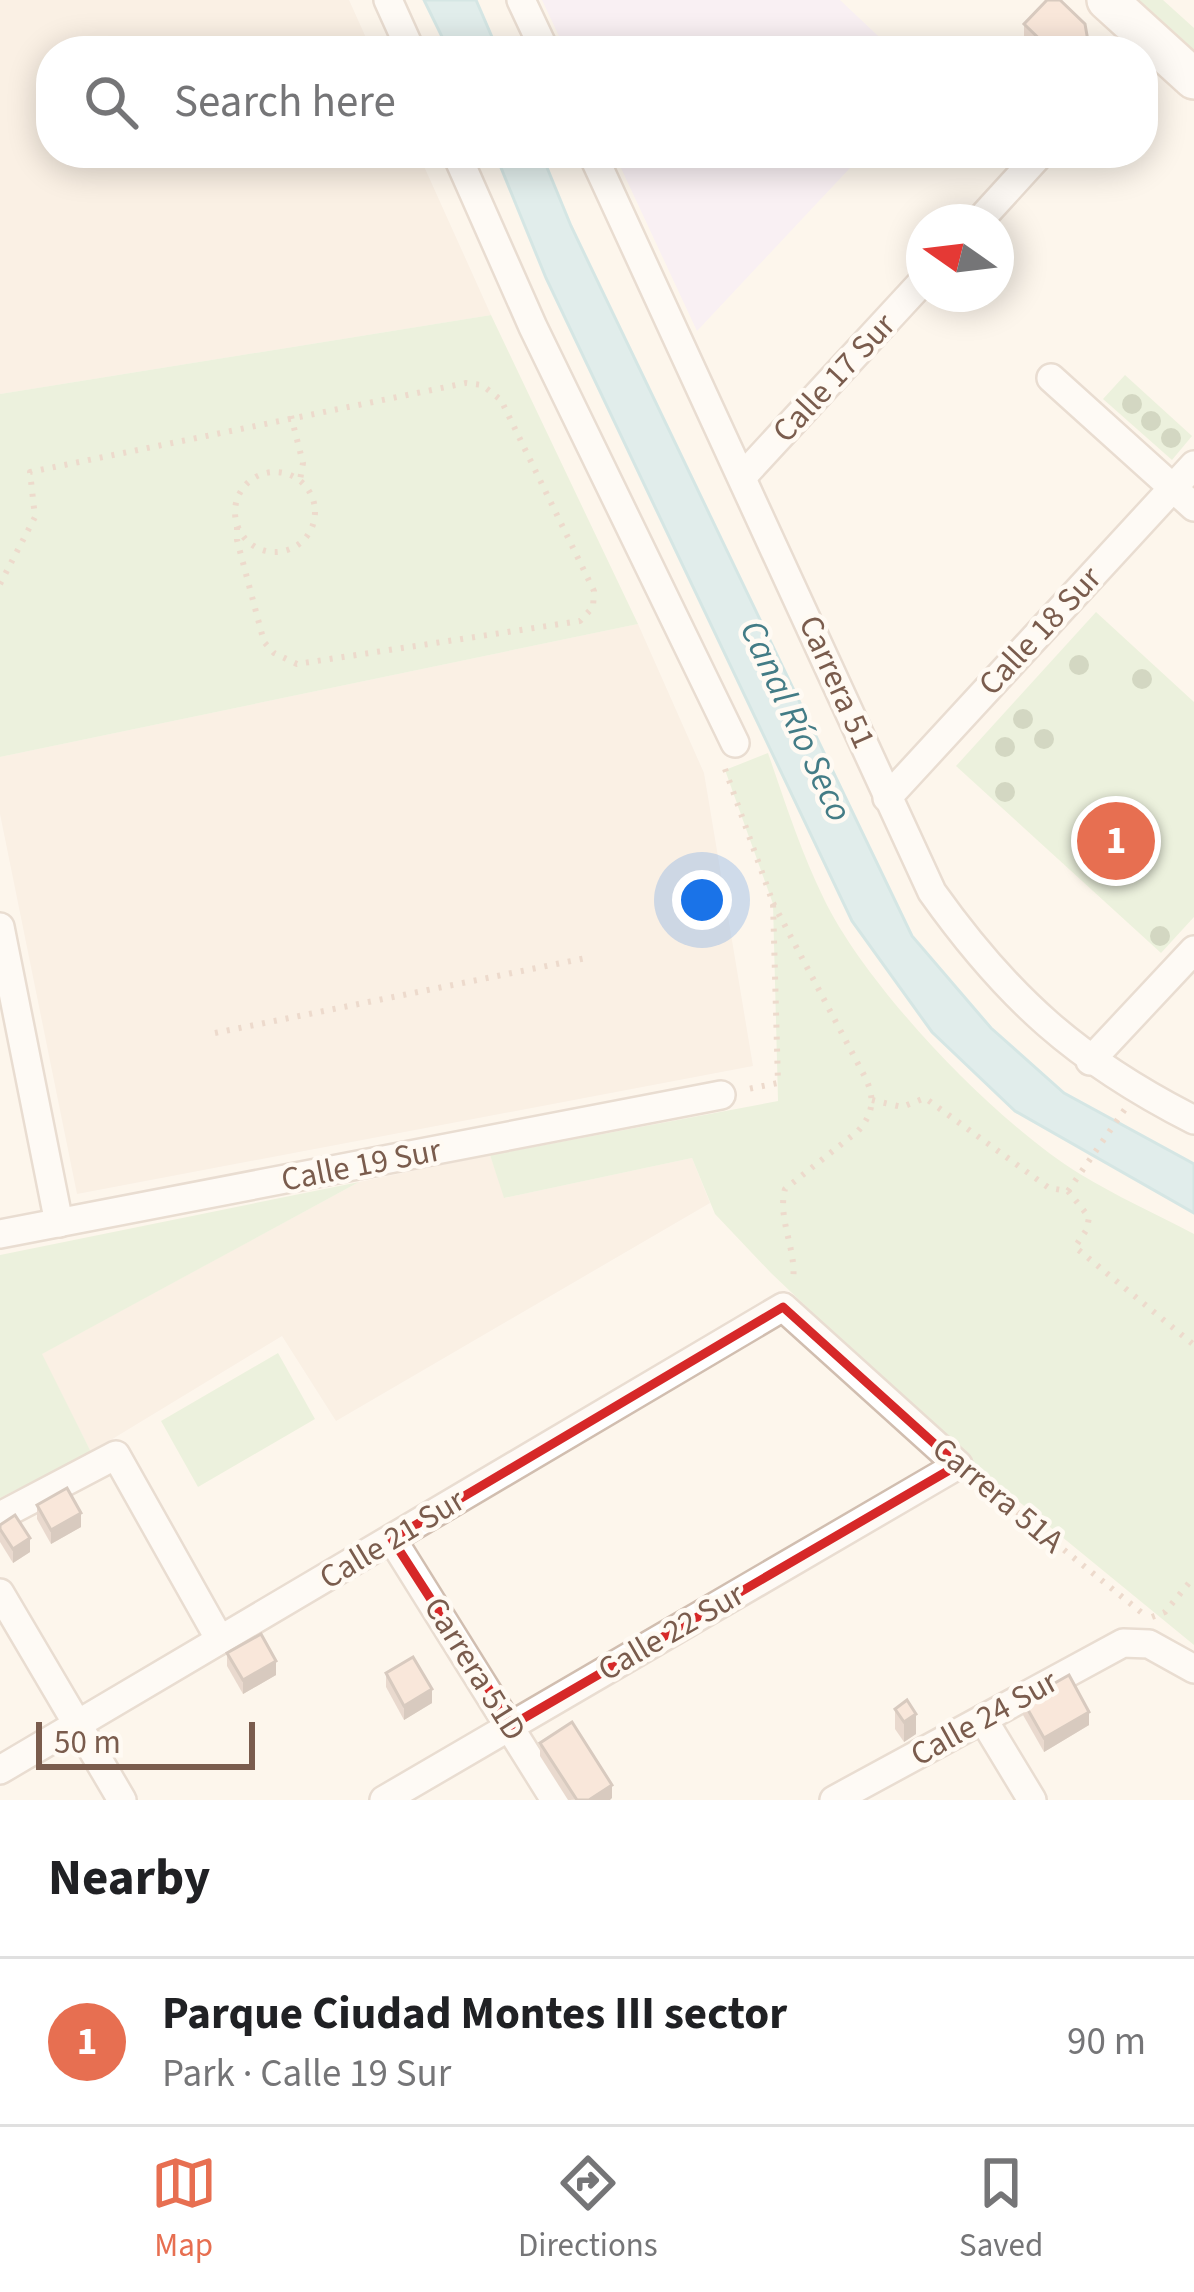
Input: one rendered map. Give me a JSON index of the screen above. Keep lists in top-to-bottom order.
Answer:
{
  "streets": {
    "street": [
      "Calle 17 Sur",
      "Calle 18 Sur",
      "Carrera 51",
      "Calle 19 Sur",
      "Carrera 51A",
      "Calle 21 Sur",
      "Calle 22 Sur",
      "Carrera 51D",
      "Calle 24 Sur"
    ]
  },
  "crossings": [
    ["Calle 17 Sur", "Carrera 51"],
    ["Calle 18 Sur", "Carrera 51"],
    ["Carrera 51A", "Calle 21 Sur"],
    ["Carrera 51A", "Calle 22 Sur"],
    ["Carrera 51A", "Calle 24 Sur"],
    ["Calle 21 Sur", "Carrera 51D"],
    ["Calle 22 Sur", "Carrera 51D"]
  ],
  "water": ["Canal Río Seco"],
  "scale_bar": "50 m",
  "north": "left",
  "page": {
    "search": "Search here",
    "pins": "1",
    "scale": "50 m",
    "heading": "Nearby",
    "list": [
      {
        "mark": "1",
        "name": "Parque Ciudad Montes III sector",
        "note": "Park · Calle 19 Sur",
        "value": "90 m"
      }
    ],
    "nav": ["Map", "Directions", "Saved"]
  }
}
